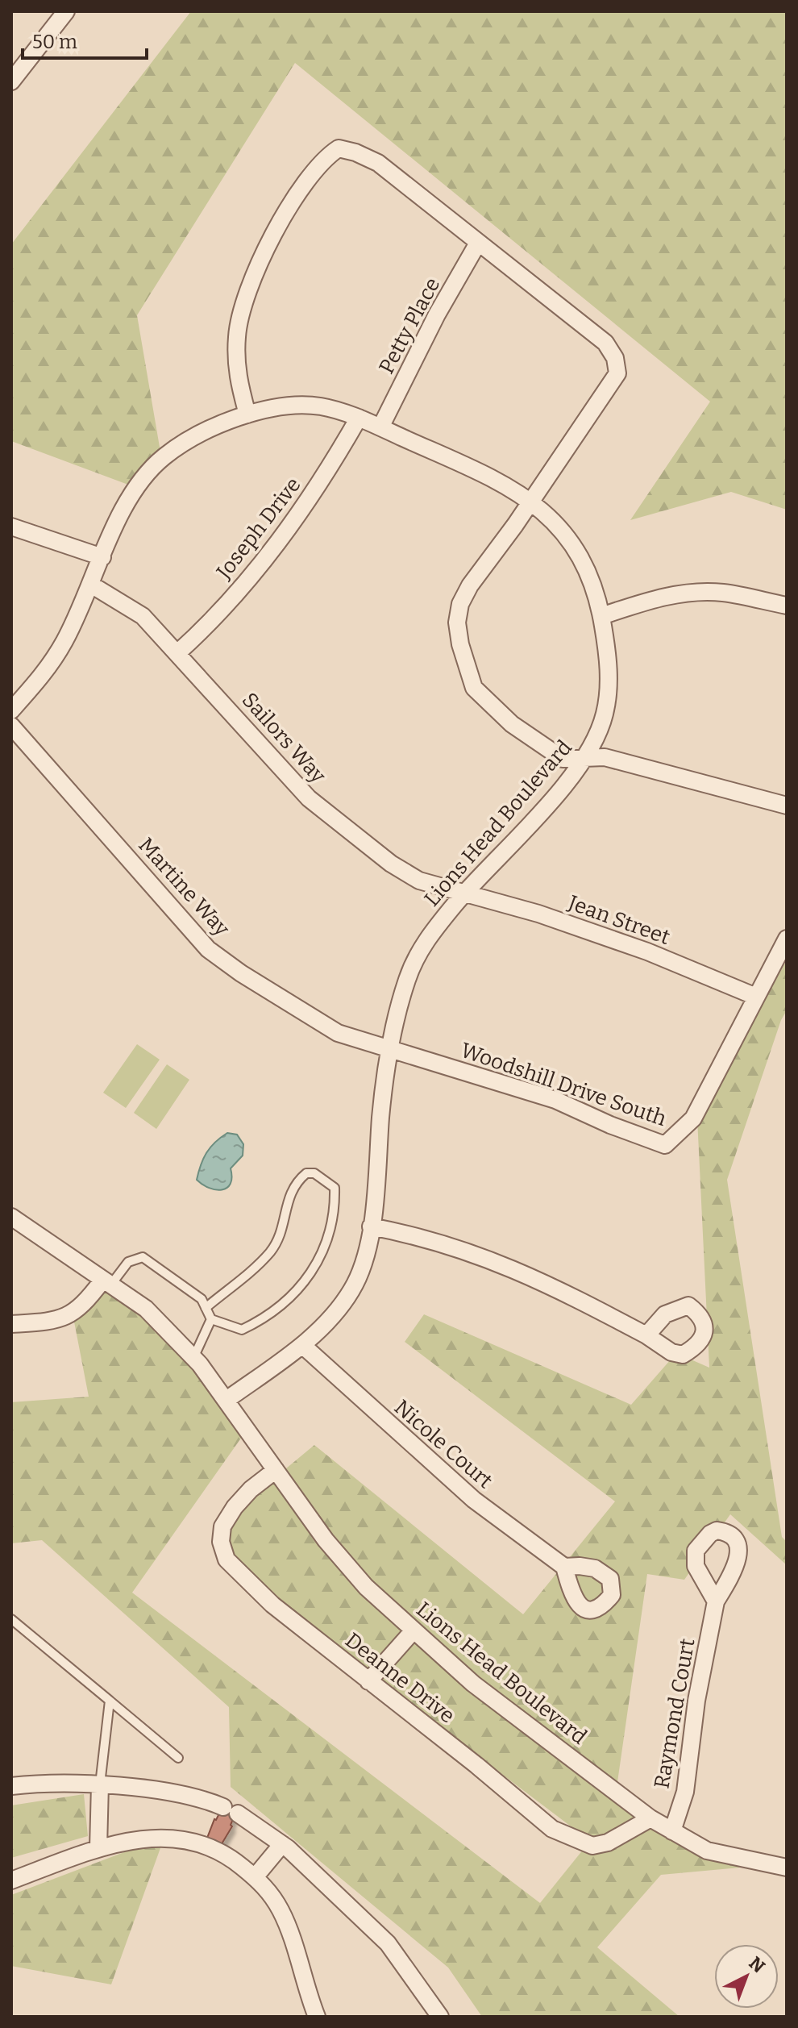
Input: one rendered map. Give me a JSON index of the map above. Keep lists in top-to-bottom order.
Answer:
{
  "streets": {
    "street": [
      "Petty Place",
      "Joseph Drive",
      "Sailors Way",
      "Lions Head Boulevard",
      "Martine Way",
      "Jean Street",
      "Woodshill Drive South",
      "Nicole Court",
      "Deanne Drive",
      "Raymond Court"
    ]
  },
  "crossings": [
    ["Petty Place", "Lions Head Boulevard"],
    ["Joseph Drive", "Sailors Way"],
    ["Joseph Drive", "Lions Head Boulevard"],
    ["Sailors Way", "Lions Head Boulevard"],
    ["Sailors Way", "Jean Street"],
    ["Lions Head Boulevard", "Martine Way"],
    ["Lions Head Boulevard", "Jean Street"],
    ["Lions Head Boulevard", "Woodshill Drive South"],
    ["Lions Head Boulevard", "Nicole Court"],
    ["Lions Head Boulevard", "Deanne Drive"],
    ["Lions Head Boulevard", "Raymond Court"],
    ["Martine Way", "Woodshill Drive South"],
    ["Jean Street", "Woodshill Drive South"]
  ],
  "scale_bar": "50 m",
  "north": "top right"
}
